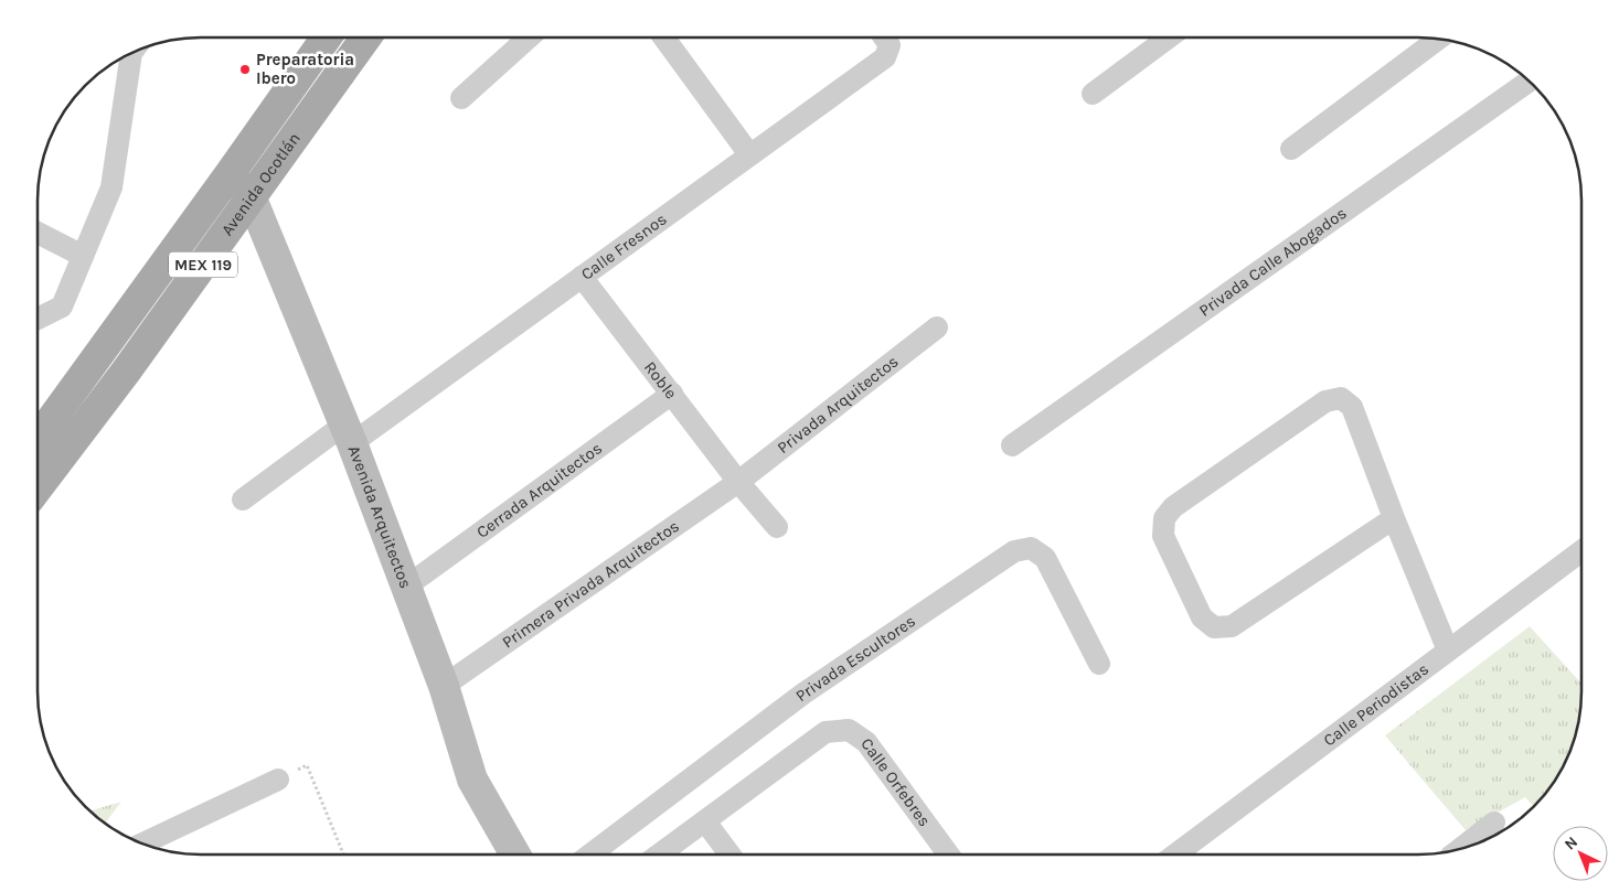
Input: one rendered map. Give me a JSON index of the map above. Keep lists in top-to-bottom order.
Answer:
{
  "streets": {
    "main road": ["Avenida Ocotlán", "MEX 119"],
    "street": [
      "Calle Fresnos",
      "Privada Calle Abogados",
      "Roble",
      "Privada Arquitectos",
      "Cerrada Arquitectos",
      "Avenida Arquitectos",
      "Primera Privada Arquitectos",
      "Privada Escultores",
      "Calle Periodistas",
      "Calle Orfebres"
    ]
  },
  "crossings": [
    ["Avenida Ocotlán", "Avenida Arquitectos"],
    ["Calle Fresnos", "Roble"],
    ["Calle Fresnos", "Avenida Arquitectos"],
    ["Roble", "Privada Arquitectos"],
    ["Roble", "Cerrada Arquitectos"],
    ["Roble", "Primera Privada Arquitectos"],
    ["Privada Arquitectos", "Primera Privada Arquitectos"],
    ["Cerrada Arquitectos", "Avenida Arquitectos"],
    ["Avenida Arquitectos", "Primera Privada Arquitectos"]
  ],
  "places": ["Preparatoria Ibero"],
  "north": "top left"
}
